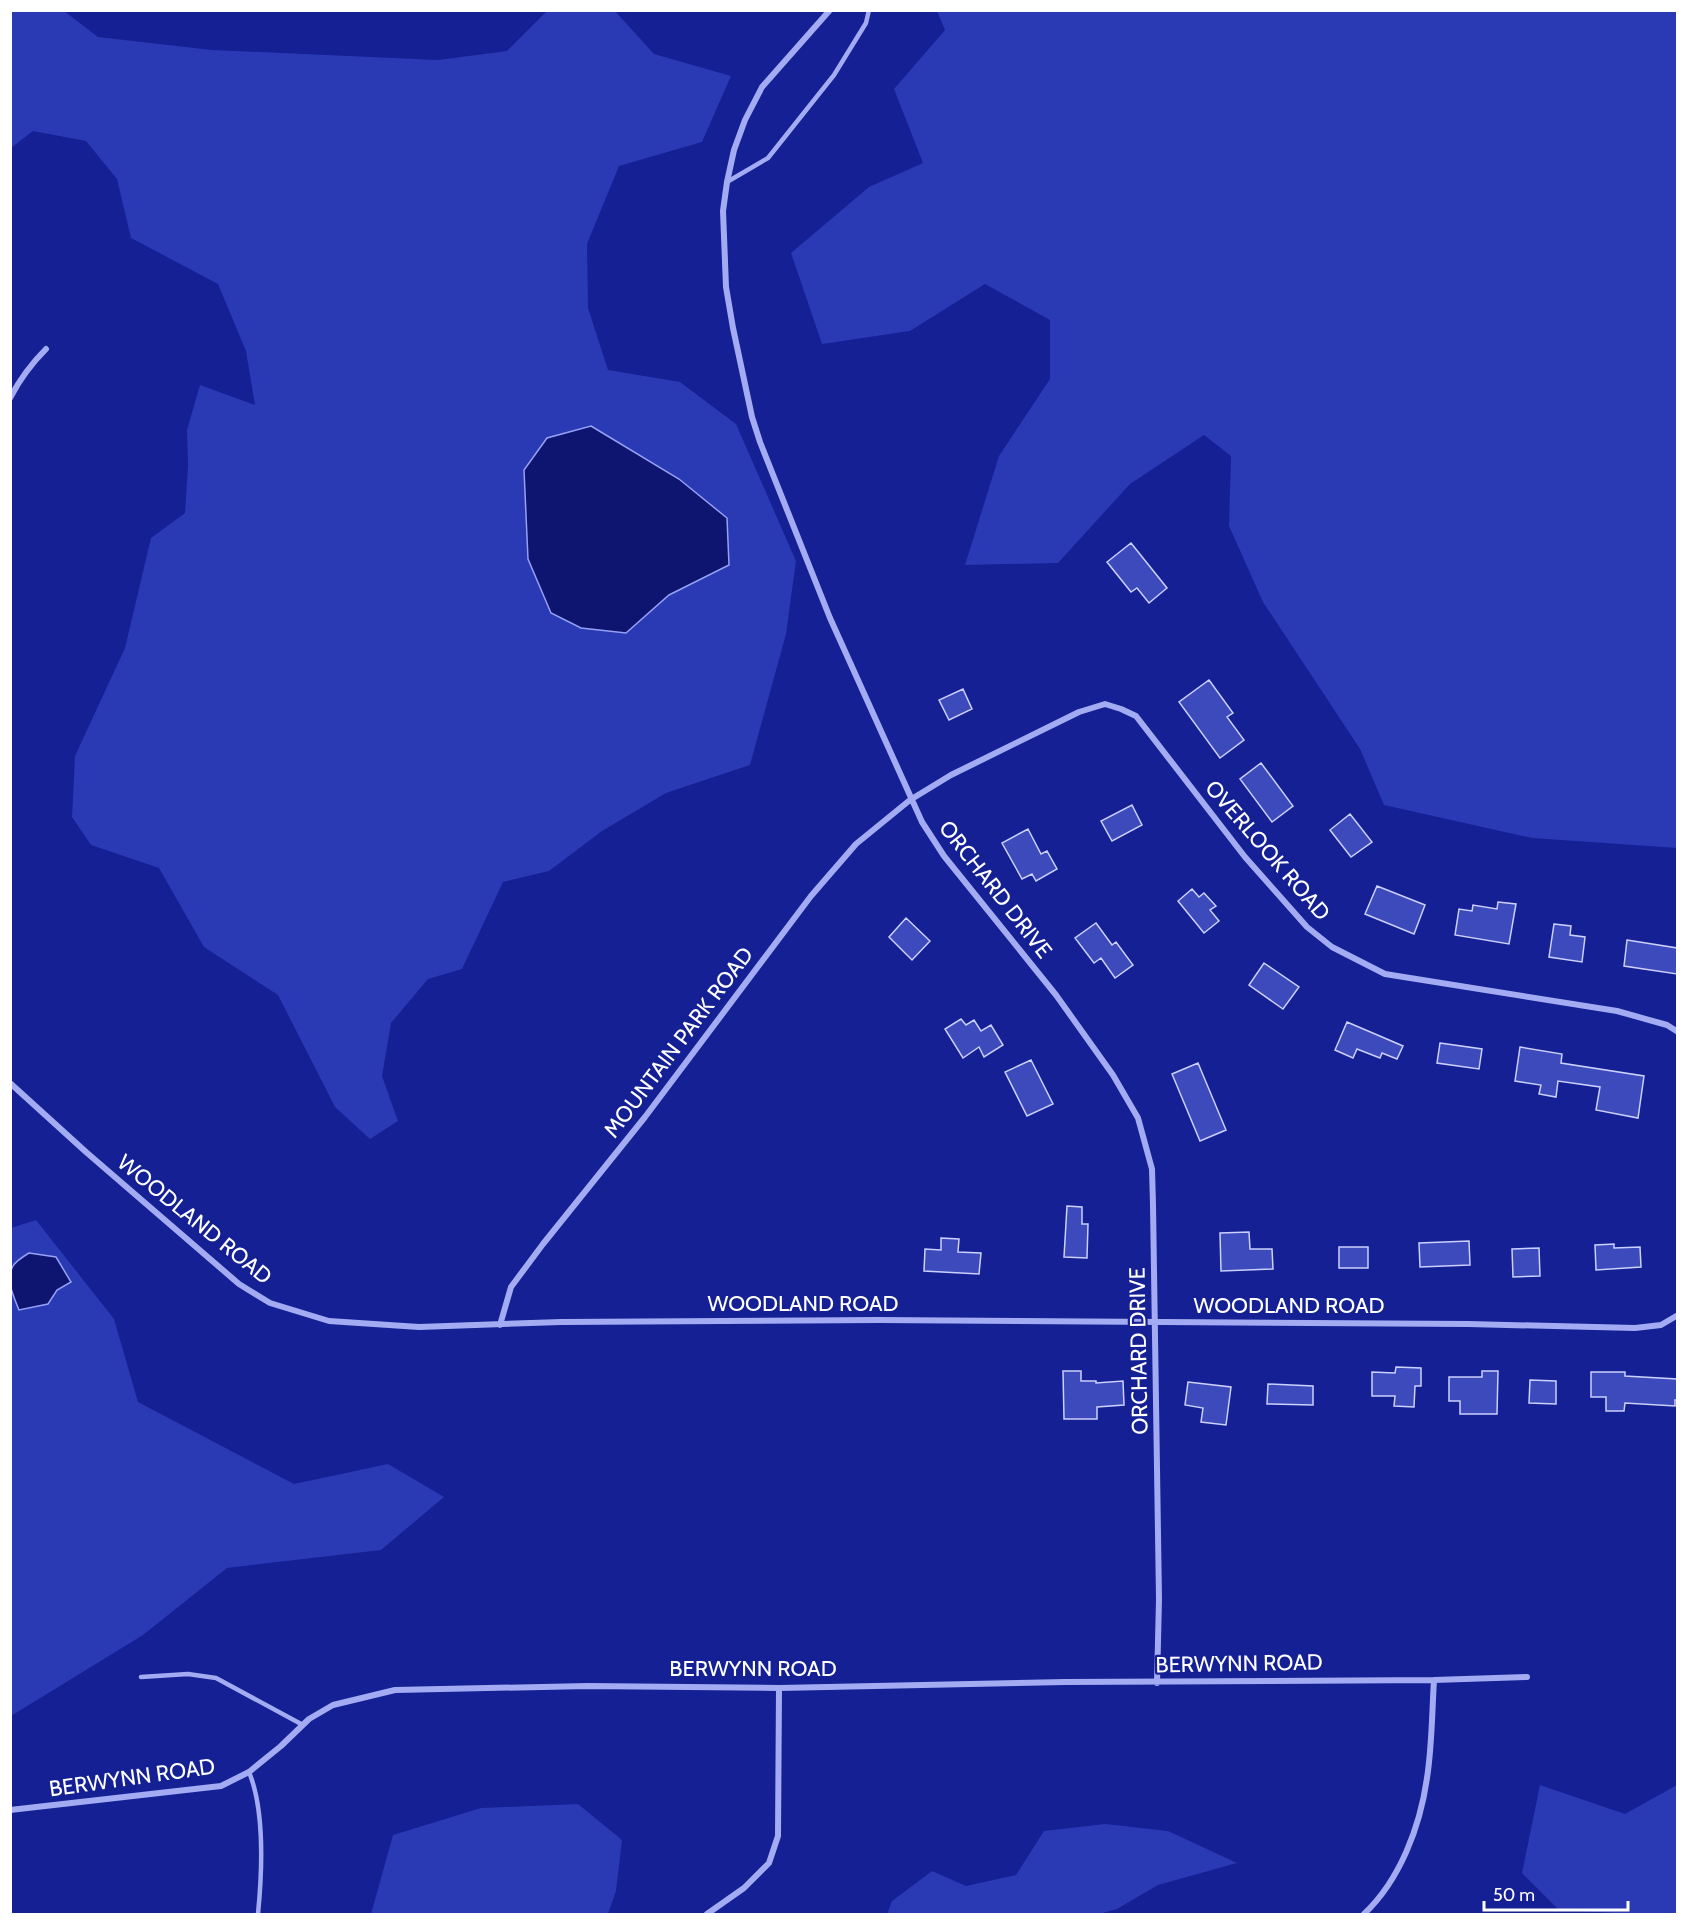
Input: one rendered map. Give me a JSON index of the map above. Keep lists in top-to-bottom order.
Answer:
{
  "streets": {
    "street": [
      "OVERLOOK ROAD",
      "ORCHARD DRIVE",
      "MOUNTAIN PARK ROAD",
      "WOODLAND ROAD",
      "BERWYNN ROAD"
    ]
  },
  "crossings": [
    ["OVERLOOK ROAD", "ORCHARD DRIVE"],
    ["OVERLOOK ROAD", "MOUNTAIN PARK ROAD"],
    ["ORCHARD DRIVE", "MOUNTAIN PARK ROAD"],
    ["ORCHARD DRIVE", "WOODLAND ROAD"],
    ["ORCHARD DRIVE", "BERWYNN ROAD"],
    ["MOUNTAIN PARK ROAD", "WOODLAND ROAD"]
  ],
  "scale_bar": "50 m"
}
